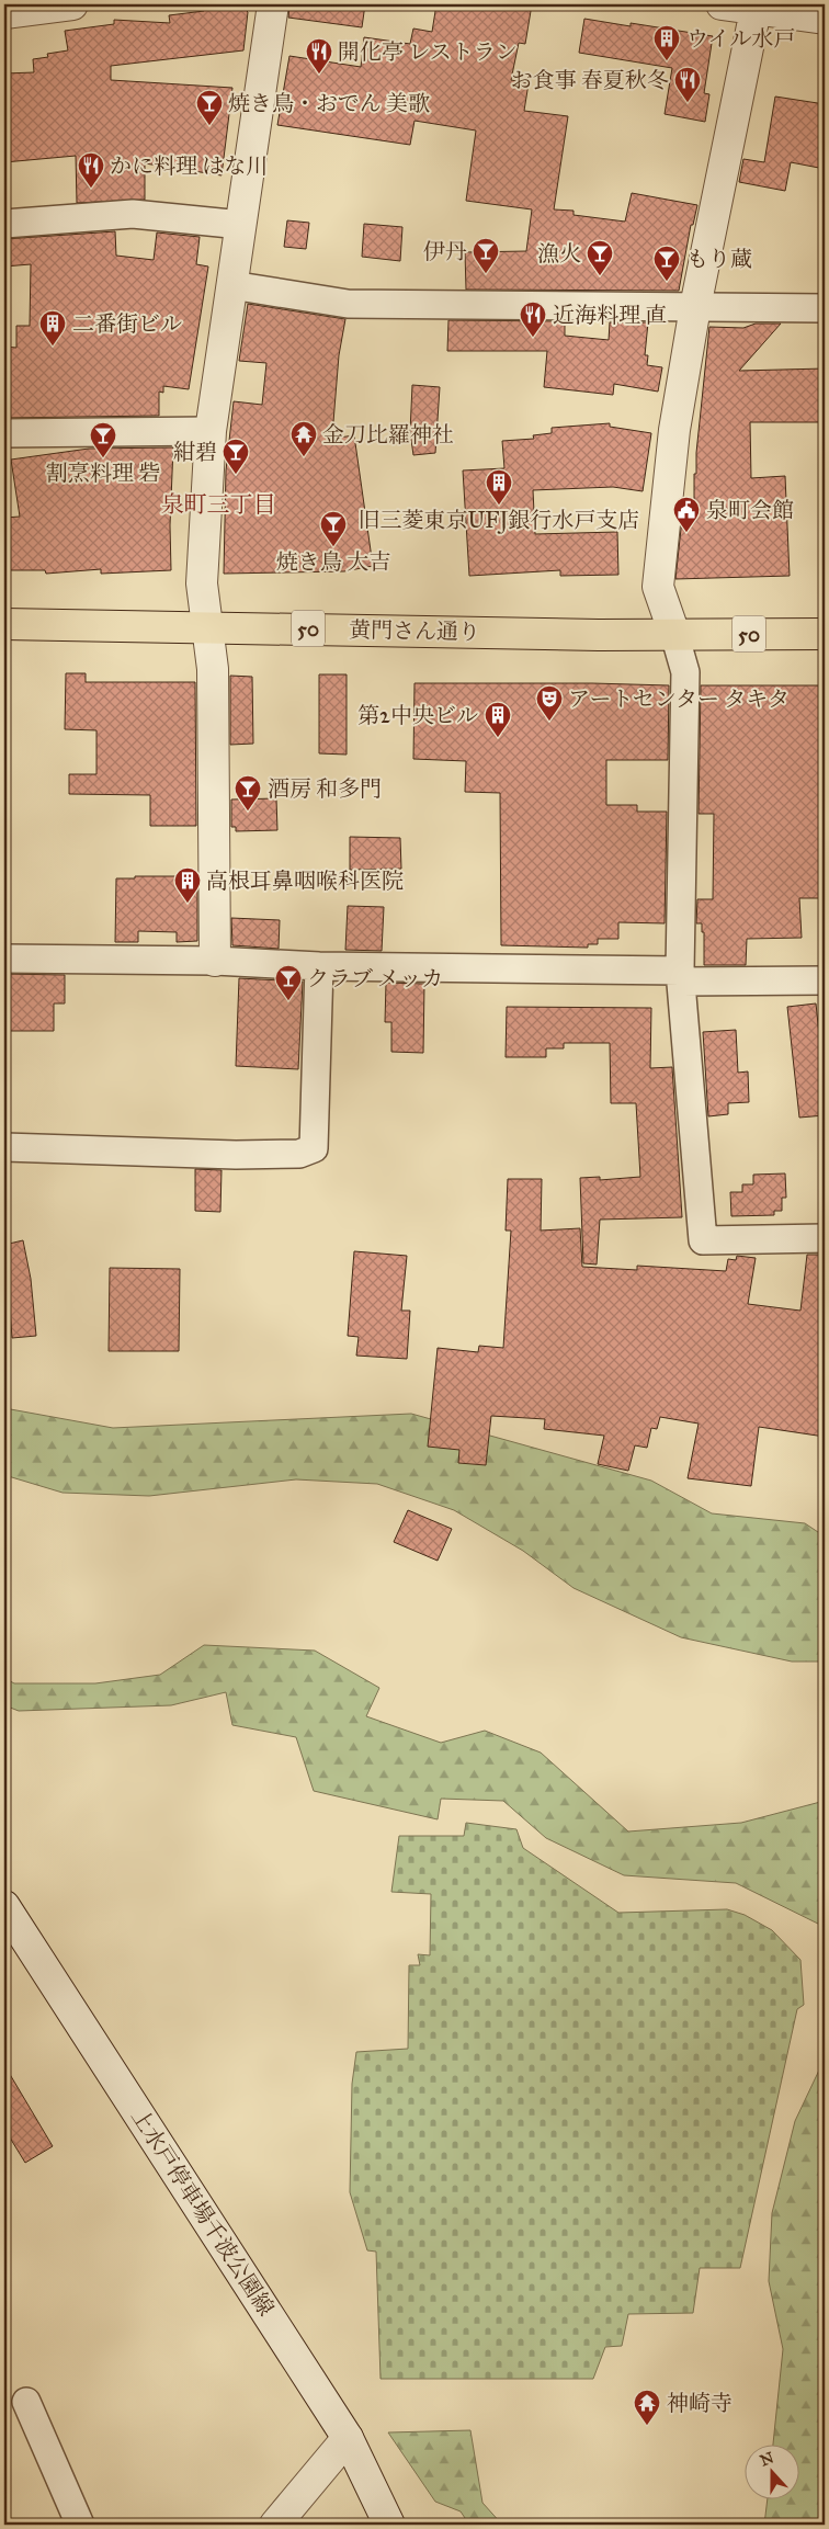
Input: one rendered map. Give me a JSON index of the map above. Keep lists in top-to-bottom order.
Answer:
{
  "streets": {
    "highway": ["50", "黄門さん通り"],
    "street": ["上水戸停車場千波公園線"]
  },
  "districts": ["泉町三丁目"],
  "places": {
    "building": [
      "ウイル水戸",
      "二番街ビル",
      "旧三菱東京UFJ銀行水戸支店",
      "第2中央ビル",
      "高根耳鼻咽喉科医院"
    ],
    "restaurant": [
      "開化亭 レストラン",
      "お食事 春夏秋冬",
      "かに料理 はな川",
      "近海料理 直"
    ],
    "bar": [
      "焼き鳥・おでん 美歌",
      "伊丹",
      "漁火",
      "もり蔵",
      "割烹料理 砦",
      "紺碧",
      "焼き鳥 大吉",
      "酒房 和多門",
      "クラブ メッカ"
    ],
    "temple": ["金刀比羅神社", "神崎寺"],
    "public building": ["泉町会館"],
    "theatre": ["アートセンター タキタ"]
  },
  "north": "top"
}
